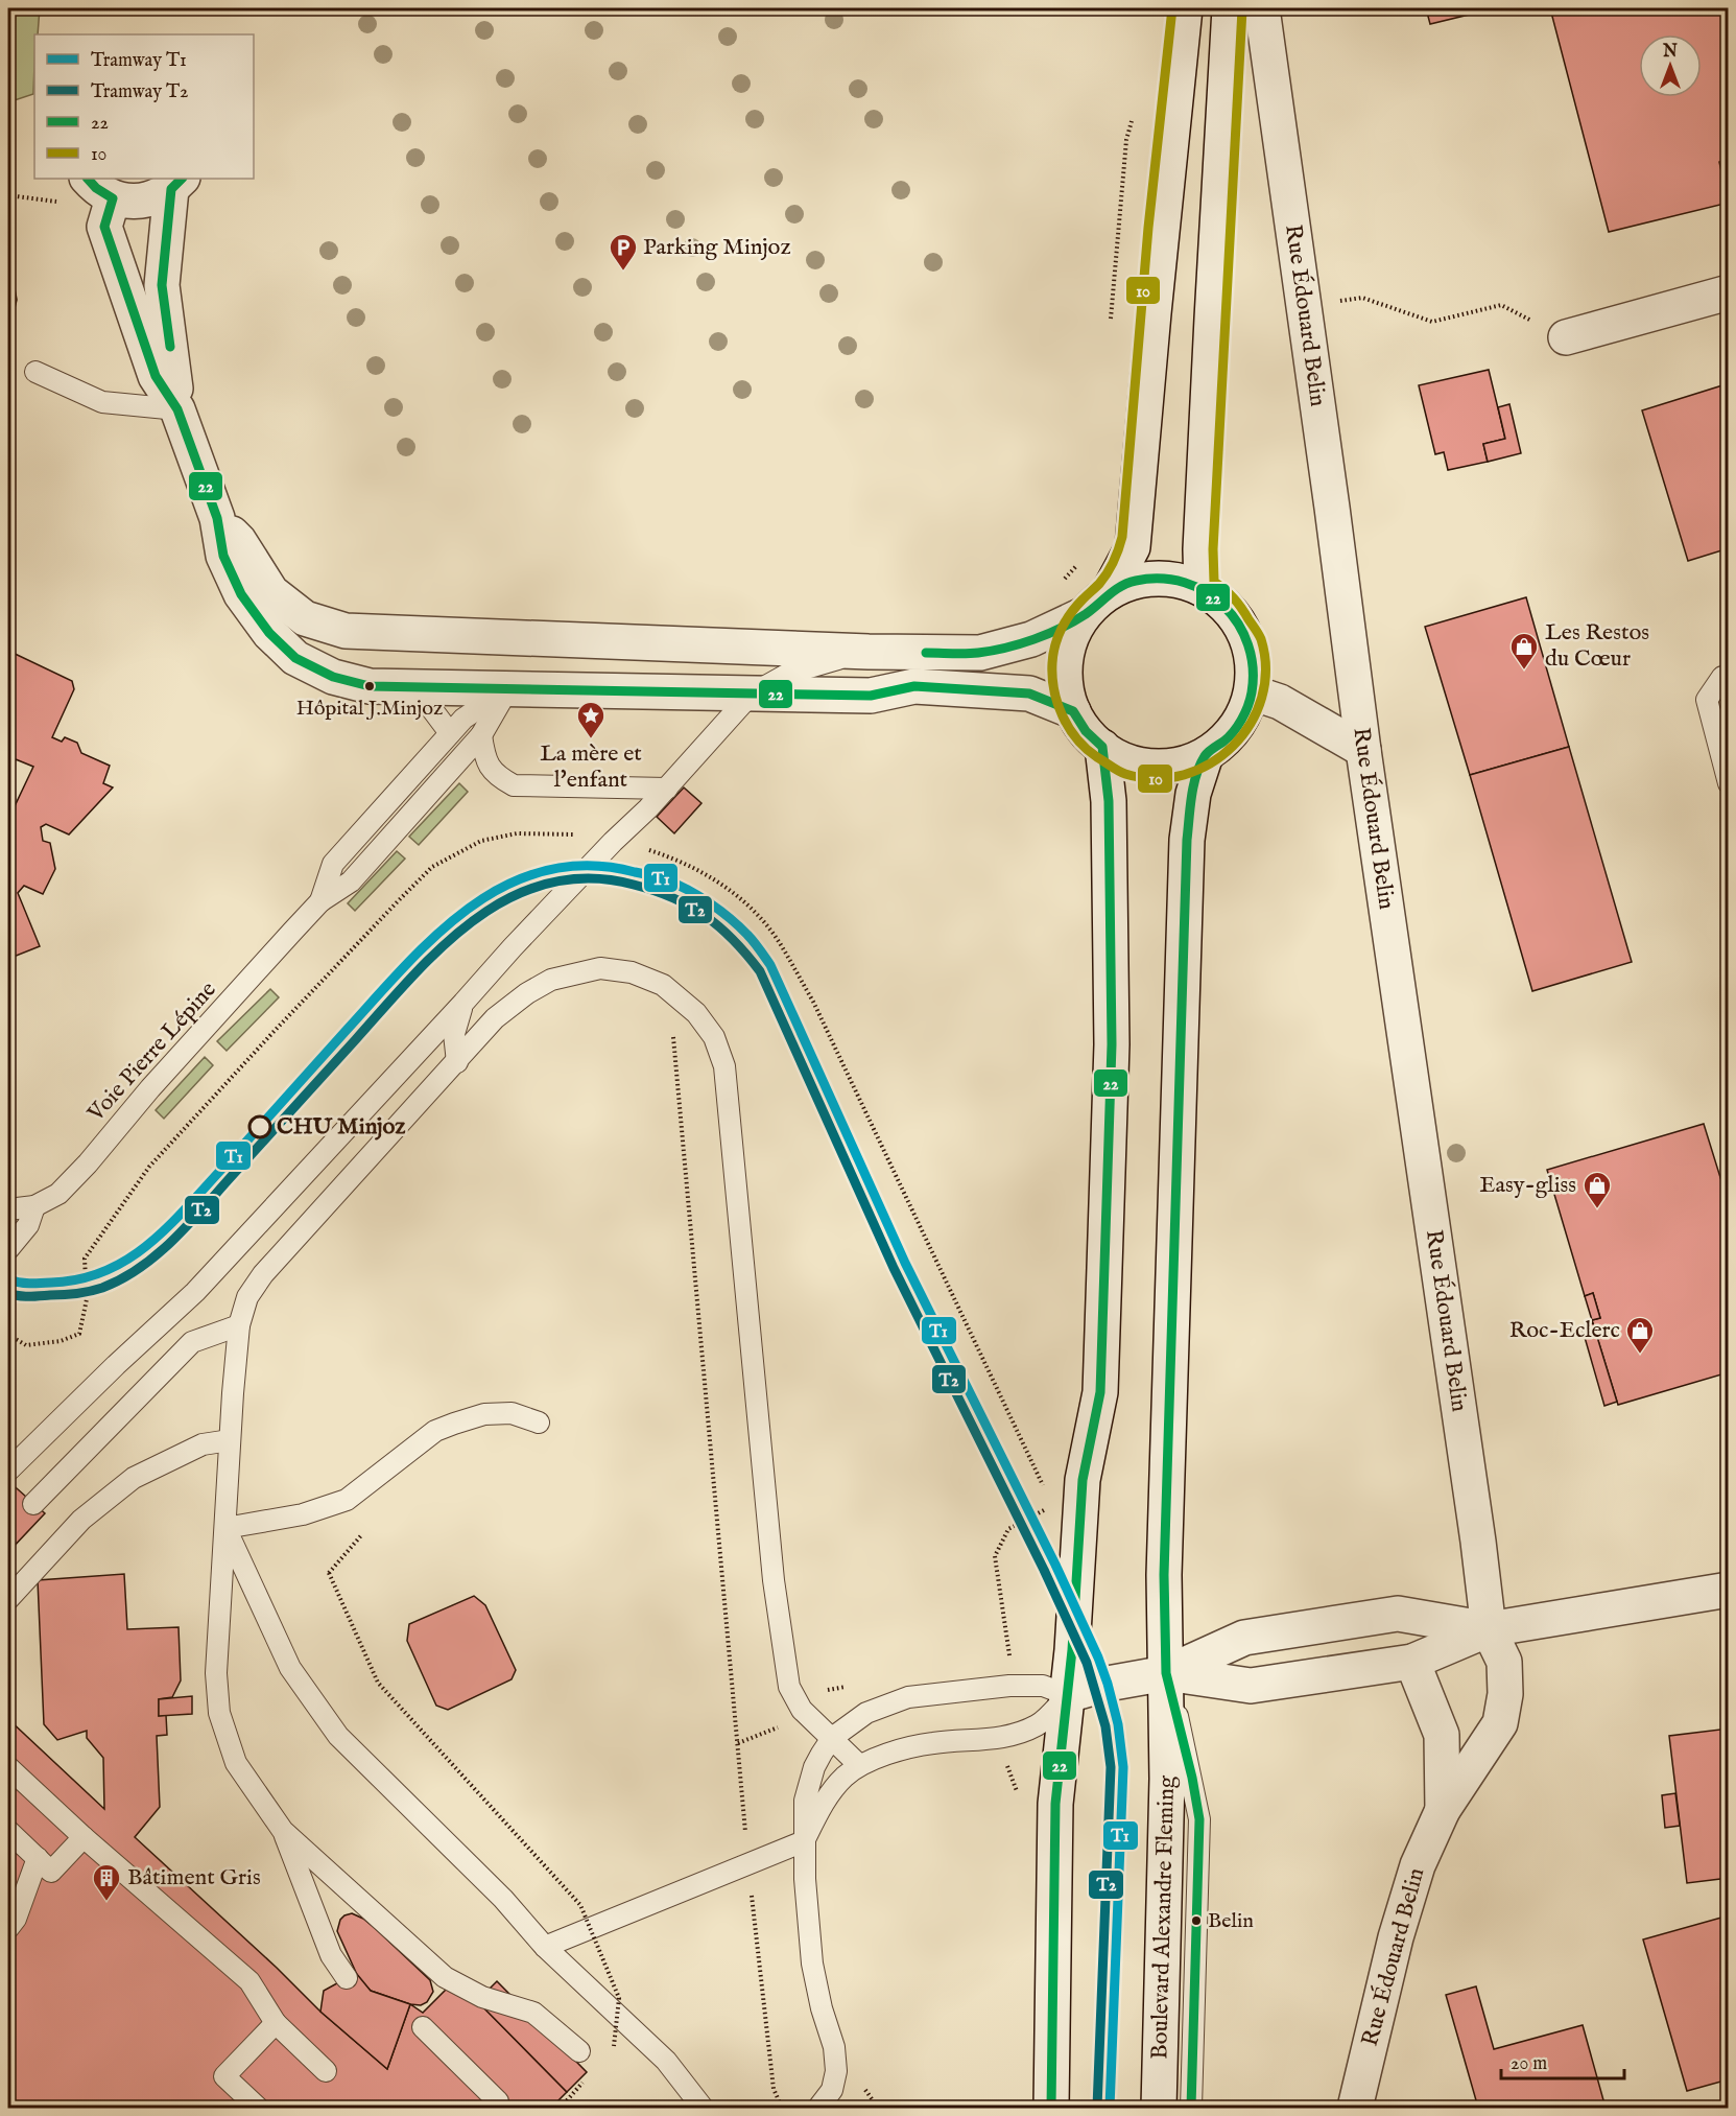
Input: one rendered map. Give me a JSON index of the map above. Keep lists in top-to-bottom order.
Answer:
{
  "streets": {
    "street": ["Rue Édouard Belin", "Boulevard Alexandre Fleming"],
    "lane": ["Voie Pierre Lépine"]
  },
  "places": {
    "parking": ["Parking Minjoz"],
    "shop": ["Les Restos du Cœur", "Easy-gliss", "Roc-Eclerc"],
    "other": ["Hôpital J.Minjoz", "CHU Minjoz", "Belin"],
    "place": ["La mère et l'enfant"],
    "building": ["Bâtiment Gris"]
  },
  "lines": [
    "transit line 10",
    "transit line 22",
    "tram line T1",
    "tram line T2"
  ],
  "legend": [
    "Tramway T1",
    "Tramway T2",
    "22",
    "10"
  ],
  "scale_bar": "20 m",
  "north": "top"
}
